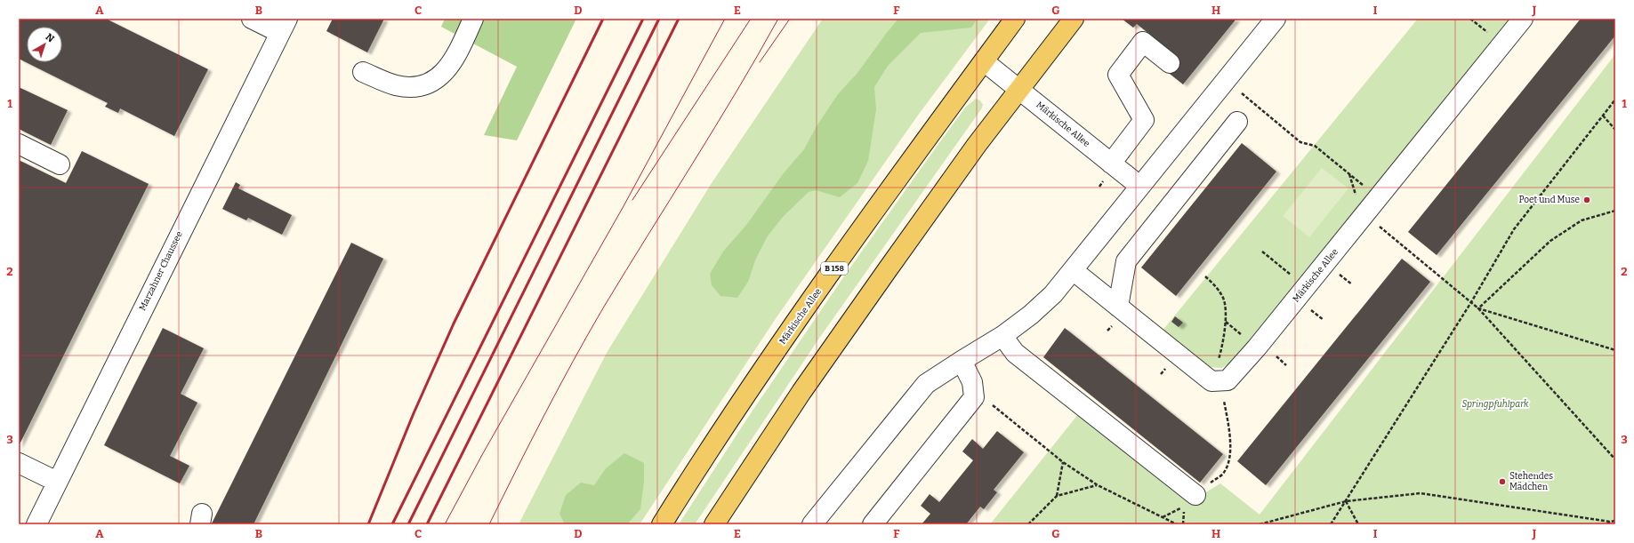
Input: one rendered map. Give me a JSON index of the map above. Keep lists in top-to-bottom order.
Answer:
{
  "streets": {
    "main road": ["Märkische Allee", "B 158"],
    "street": ["Marzahner Chaussee"]
  },
  "parks": ["Springpfuhlpark"],
  "places": ["Poet und Muse", "Stehendes Mädchen"],
  "north": "top right",
  "grid": {
    "columns": [
      "A",
      "B",
      "C",
      "D",
      "E",
      "F",
      "G",
      "H",
      "I",
      "J"
    ],
    "rows": ["1", "2", "3"]
  }
}
